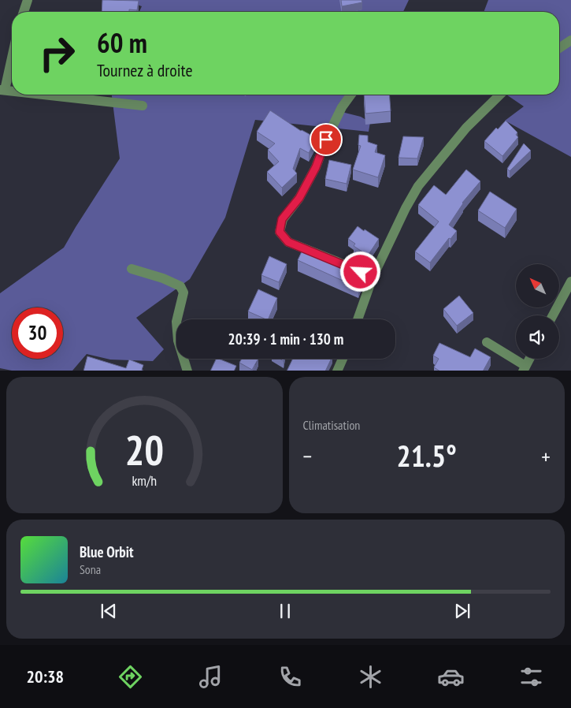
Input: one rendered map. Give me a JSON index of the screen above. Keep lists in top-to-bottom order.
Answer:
{
  "north": "top left",
  "page": {
    "turn": ["60 m", "Tournez à droite"],
    "limit": "30",
    "trip": "20:39 · 1 min · 130 m",
    "tile": "Climatisation",
    "heat": ["−", "21.5°", "+"],
    "song": ["Blue Orbit", "Sona"],
    "tabs": "20:38",
    "gauge": ["20", "km/h"]
  }
}
